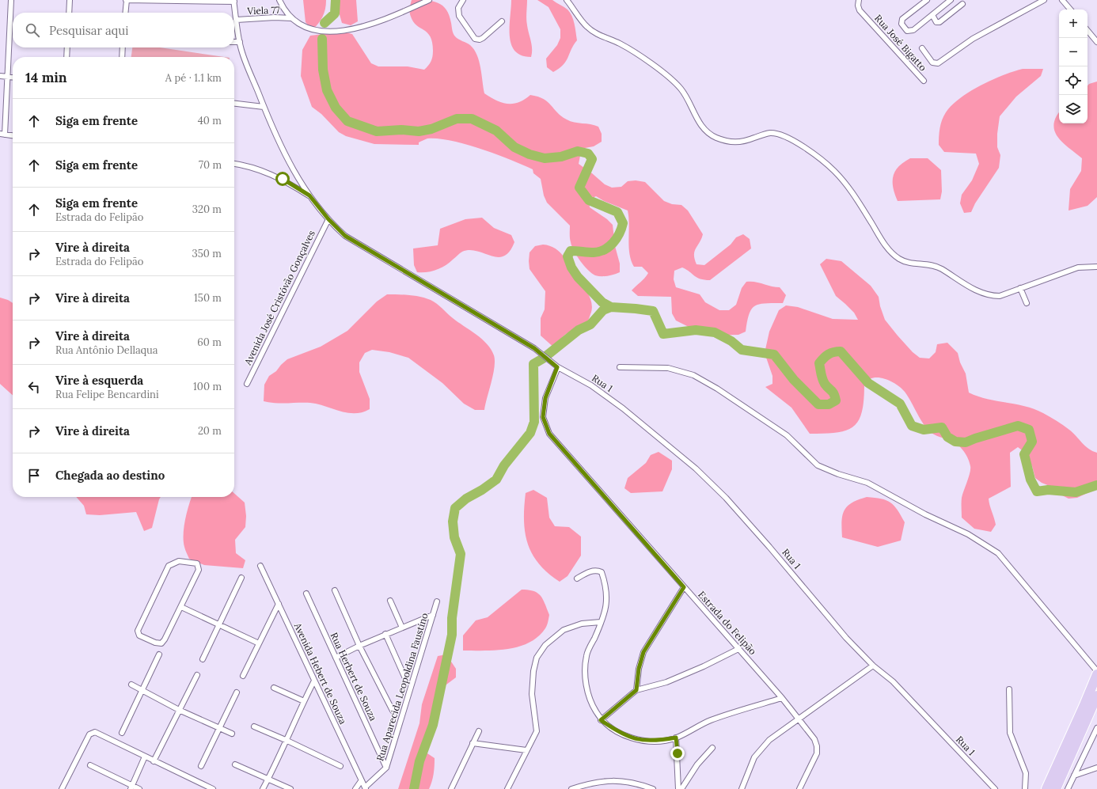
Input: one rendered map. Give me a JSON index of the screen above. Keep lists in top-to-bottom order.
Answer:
{
  "streets": {
    "street": [
      "Viela 77",
      "Rua José Bigatto",
      "Avenida José Cristóvão Gonçalves",
      "Rua 1",
      "Estrada do Felipão",
      "Avenida Hebert de Souza",
      "Rua Herbert de Souza",
      "Rua Aparecida Leopoldina Faustino"
    ]
  },
  "crossings": [
    ["Avenida José Cristóvão Gonçalves", "Rua 1"],
    ["Rua 1", "Estrada do Felipão"],
    ["Avenida Hebert de Souza", "Rua Aparecida Leopoldina Faustino"],
    ["Rua Herbert de Souza", "Rua Aparecida Leopoldina Faustino"]
  ],
  "page": {
    "map_buttons": ["+", "−"],
    "search": "Pesquisar aqui",
    "heading": ["14 min", "A pé · 1.1 km"],
    "list": [
      ["Siga em frente", "40 m"],
      ["Siga em frente", "70 m"],
      ["Siga em frente", "Estrada do Felipão", "320 m"],
      ["Vire à direita", "Estrada do Felipão", "350 m"],
      ["Vire à direita", "150 m"],
      ["Vire à direita", "Rua Antônio Dellaqua", "60 m"],
      ["Vire à esquerda", "Rua Felipe Bencardini", "100 m"],
      ["Vire à direita", "20 m"],
      "Chegada ao destino"
    ]
  }
}
